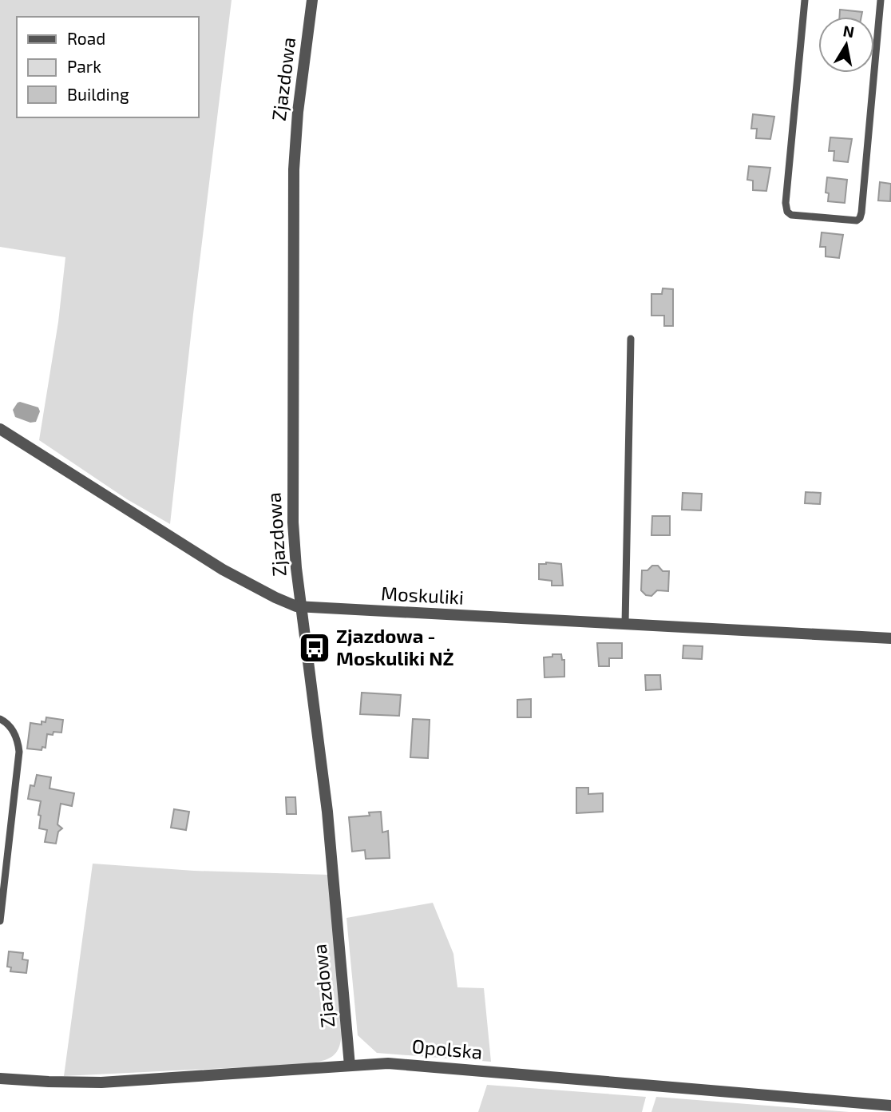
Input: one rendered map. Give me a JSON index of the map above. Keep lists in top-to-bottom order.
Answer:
{
  "streets": {
    "street": ["Zjazdowa", "Moskuliki", "Opolska"]
  },
  "crossings": [
    ["Zjazdowa", "Moskuliki"],
    ["Zjazdowa", "Opolska"]
  ],
  "places": {
    "bus stop": ["Zjazdowa - Moskuliki NŻ"]
  },
  "legend": ["Road", "Park", "Building"],
  "north": "top"
}
